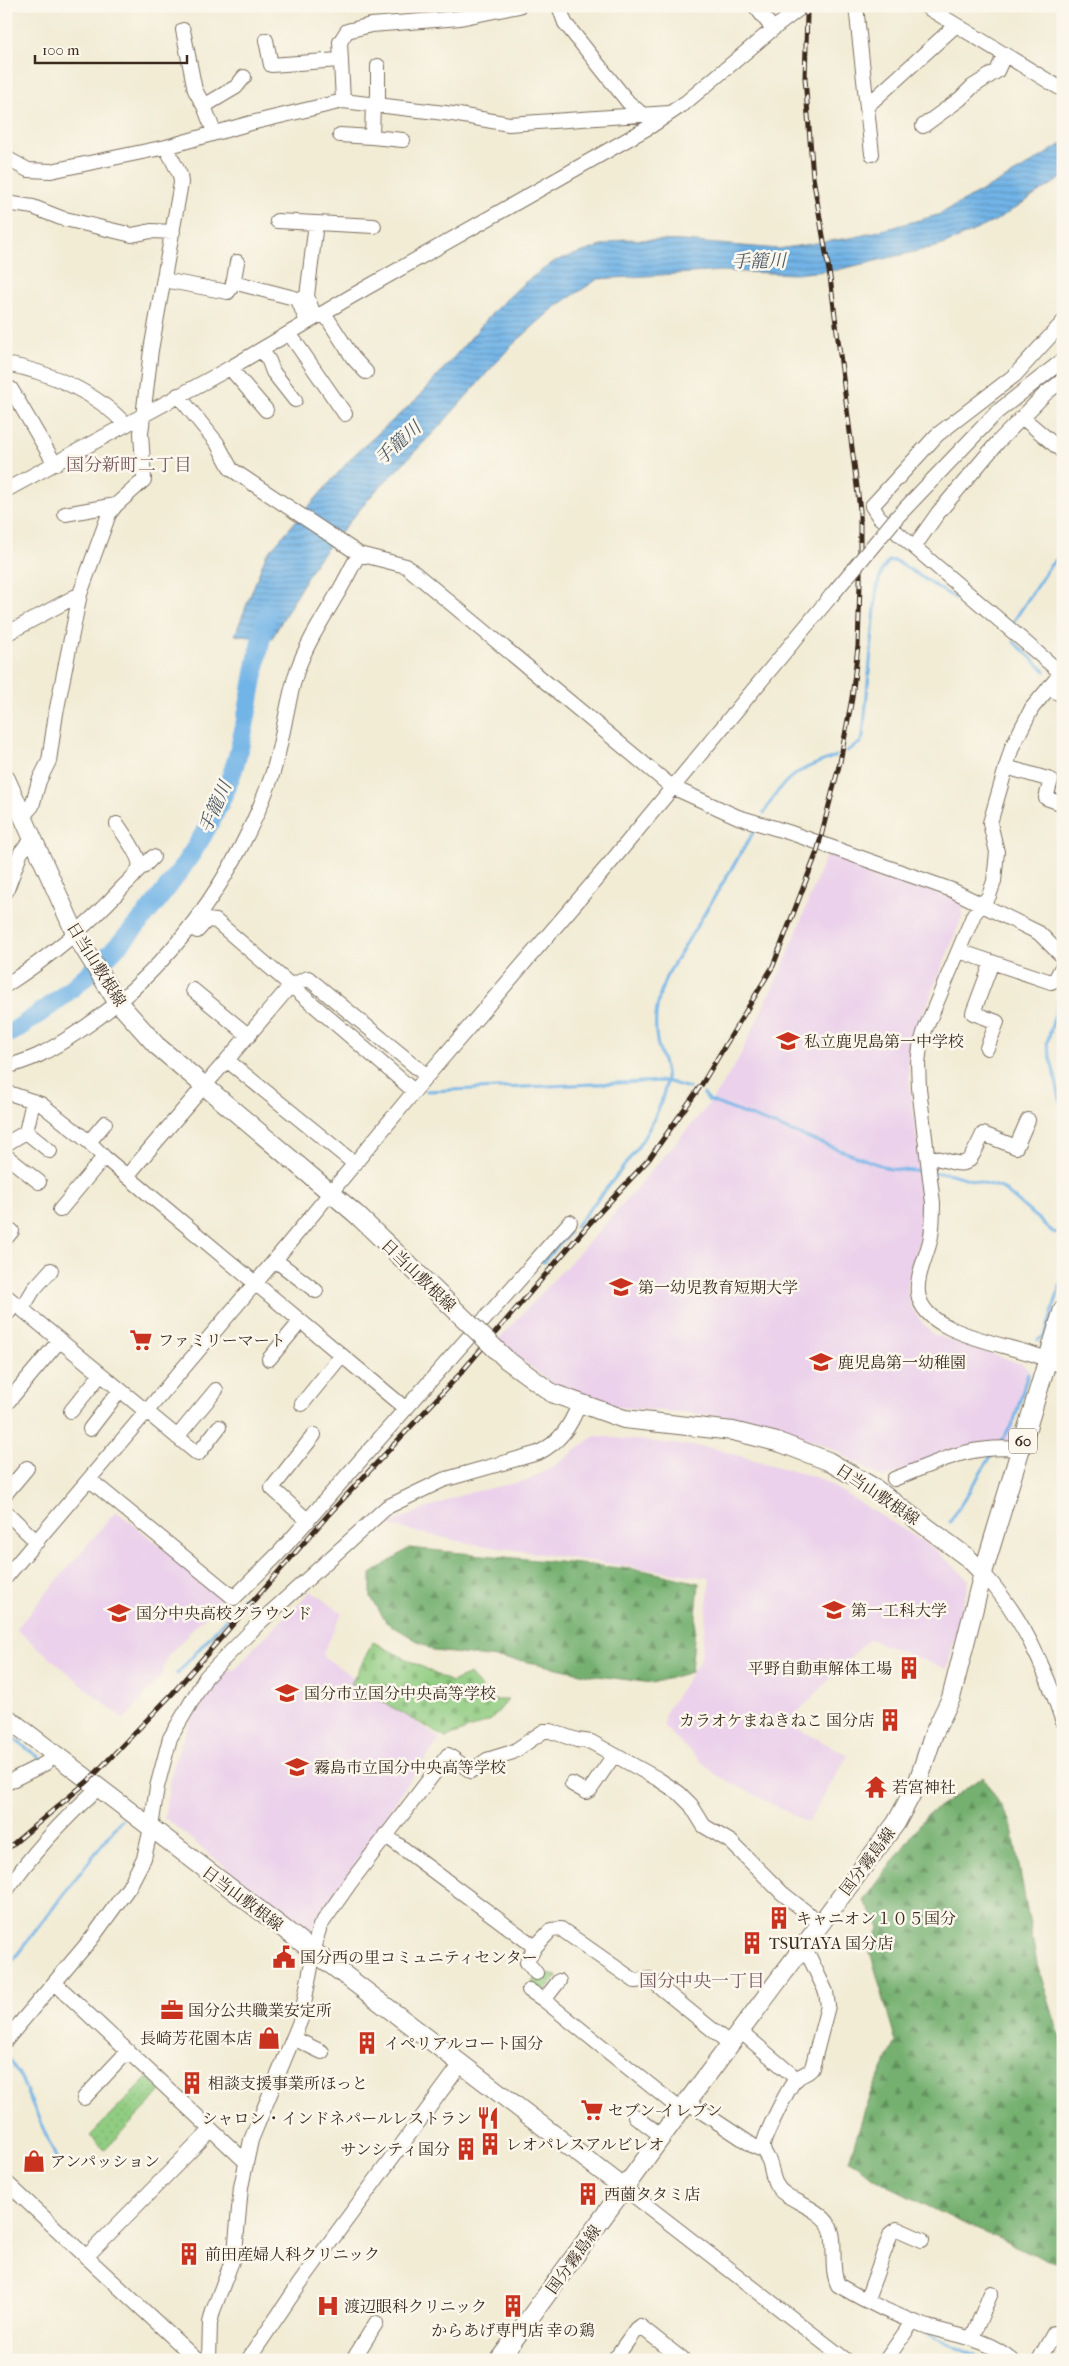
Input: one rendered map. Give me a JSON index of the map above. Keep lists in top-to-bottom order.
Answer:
{
  "streets": {
    "main road": ["日当山敷根線", "60", "国分霧島線"]
  },
  "crossings": [
    ["日当山敷根線", "国分霧島線"]
  ],
  "districts": ["国分新町二丁目", "国分中央一丁目"],
  "water": ["手籠川"],
  "places": {
    "school or university": [
      "私立鹿児島第一中学校",
      "第一幼児教育短期大学",
      "鹿児島第一幼稚園",
      "第一工科大学",
      "国分中央高校グラウンド",
      "国分市立国分中央高等学校",
      "霧島市立国分中央高等学校"
    ],
    "supermarket": ["ファミリーマート", "セブン-イレブン"],
    "building": [
      "平野自動車解体工場",
      "カラオケまねきねこ 国分店",
      "キャニオン１０５国分",
      "TSUTAYA 国分店",
      "イペリアルコート国分",
      "相談支援事業所ほっと",
      "レオパレスアルビレオ",
      "サンシティ国分",
      "西薗タタミ店",
      "前田産婦人科クリニック",
      "からあげ専門店 幸の鶏"
    ],
    "temple": ["若宮神社"],
    "public building": ["国分西の里コミュニティセンター"],
    "office": ["国分公共職業安定所"],
    "shop": ["長崎芳花園本店", "アンパッション"],
    "restaurant": ["シャロン・インドネパールレストラン"],
    "hospital": ["渡辺眼科クリニック"]
  },
  "scale_bar": "100 m"
}
